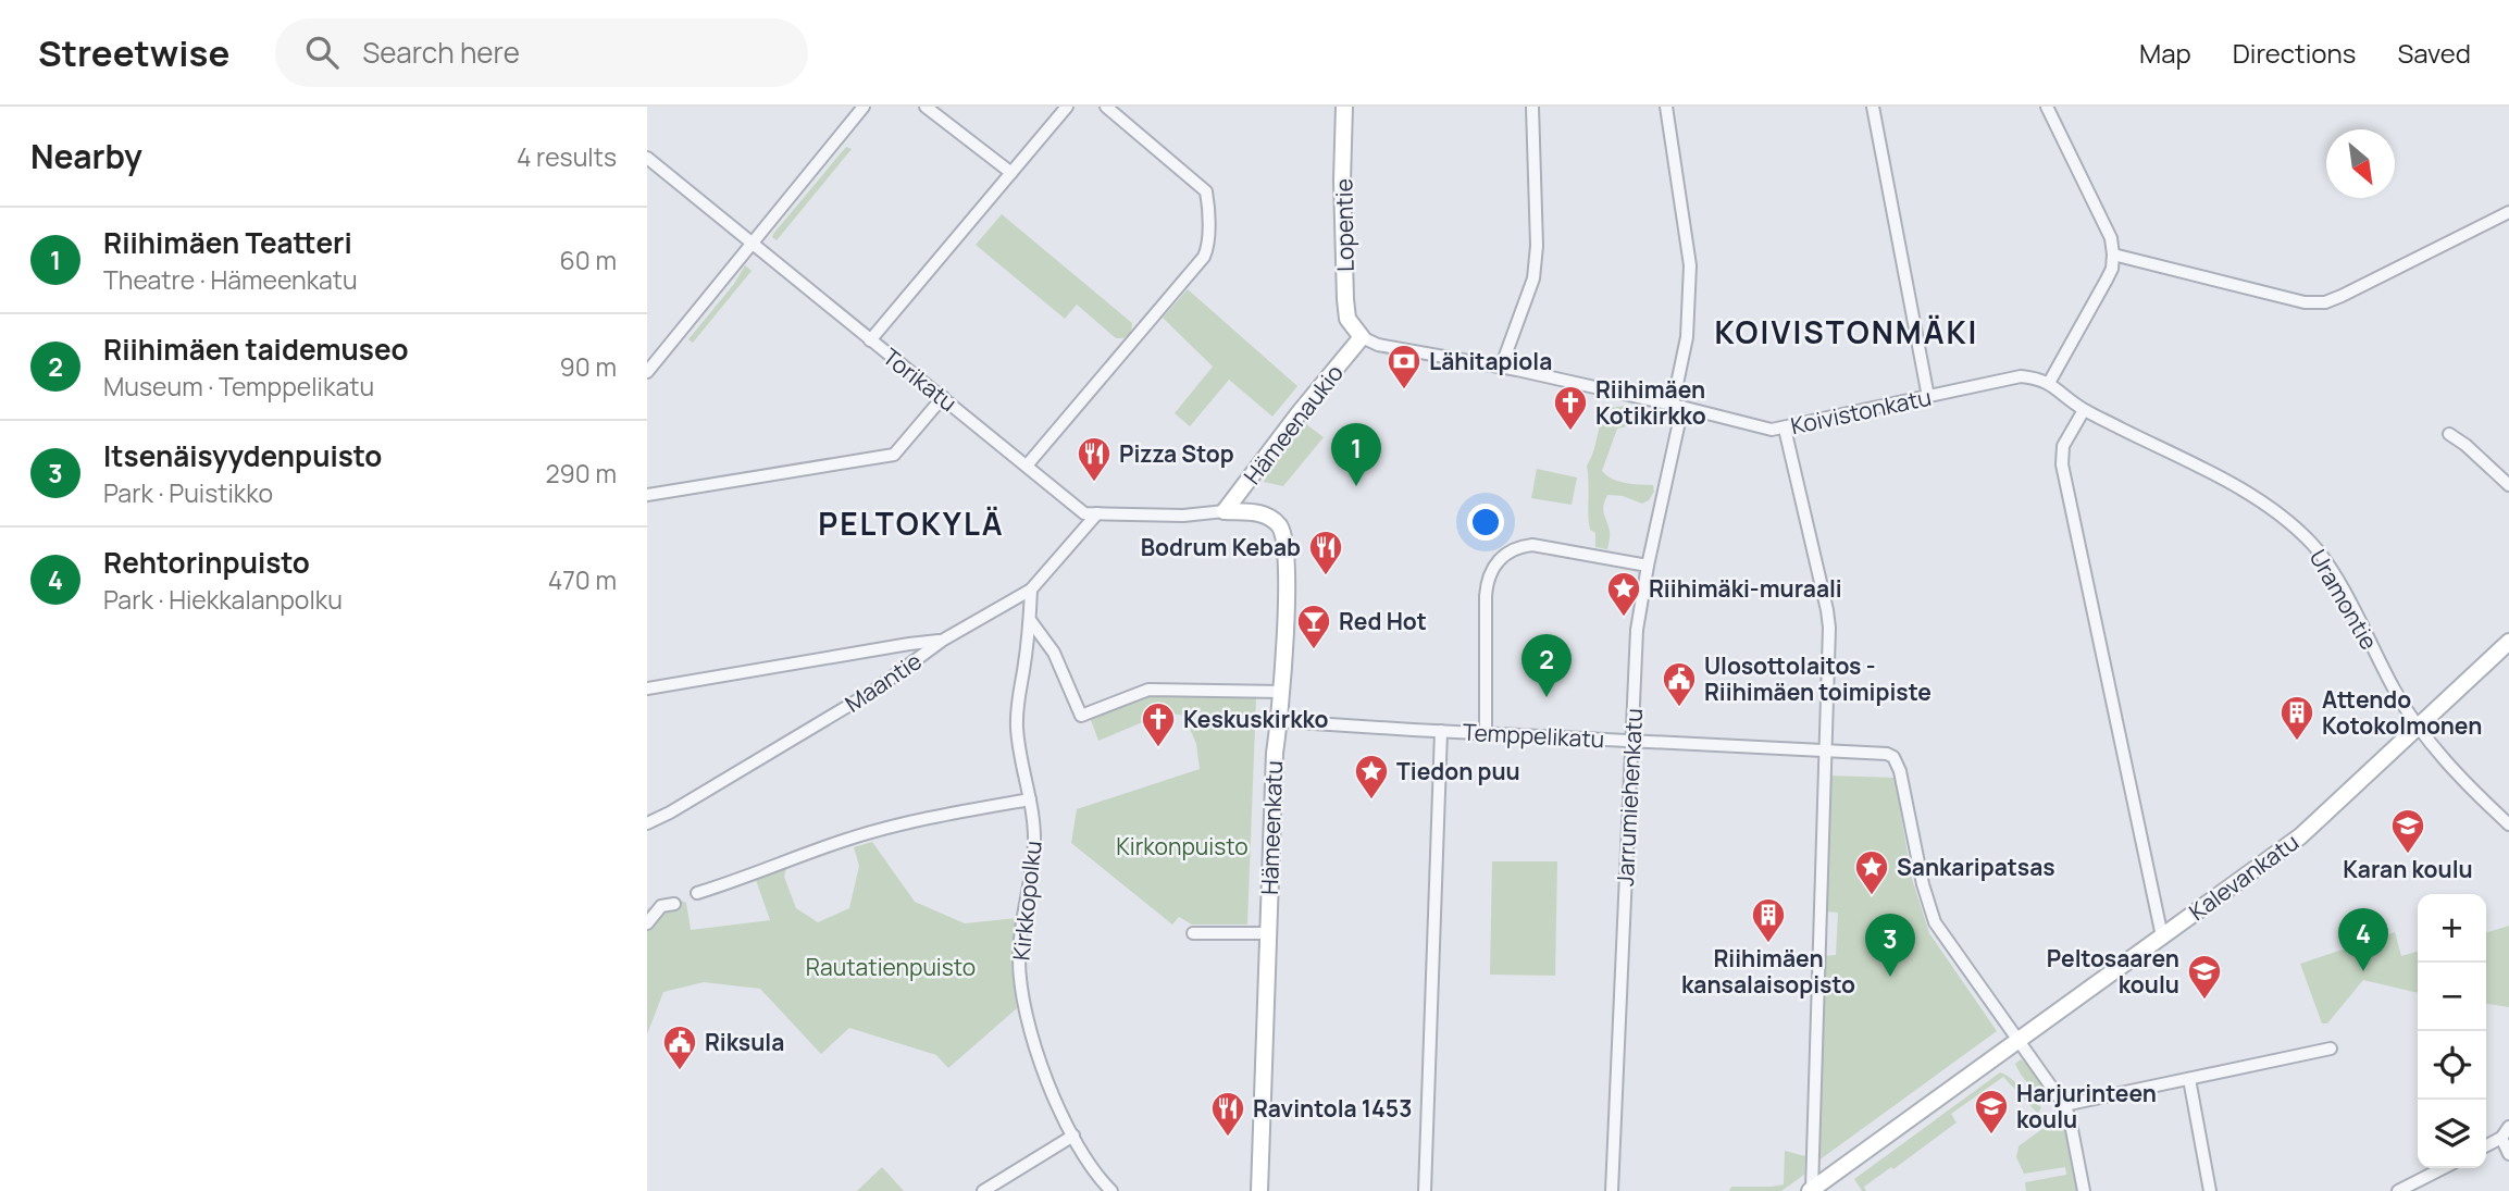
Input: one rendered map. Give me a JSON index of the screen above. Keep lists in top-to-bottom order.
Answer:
{
  "streets": {
    "street": [
      "Lopentie",
      "Torikatu",
      "Koivistonkatu",
      "Hämeenaukio",
      "Uramontie",
      "Maantie",
      "Temppelikatu",
      "Jarrumiehenkatu",
      "Hämeenkatu",
      "Kalevankatu",
      "Kirkkopolku"
    ]
  },
  "crossings": [
    ["Lopentie", "Koivistonkatu"],
    ["Lopentie", "Hämeenaukio"],
    ["Torikatu", "Hämeenaukio"],
    ["Torikatu", "Maantie"],
    ["Torikatu", "Hämeenkatu"],
    ["Koivistonkatu", "Hämeenaukio"],
    ["Koivistonkatu", "Uramontie"],
    ["Koivistonkatu", "Jarrumiehenkatu"],
    ["Hämeenaukio", "Hämeenkatu"],
    ["Uramontie", "Kalevankatu"],
    ["Maantie", "Kirkkopolku"],
    ["Temppelikatu", "Jarrumiehenkatu"],
    ["Temppelikatu", "Hämeenkatu"],
    ["Temppelikatu", "Kalevankatu"]
  ],
  "districts": ["KOIVISTONMÄKI", "PELTOKYLÄ"],
  "parks": ["Kirkonpuisto", "Rautatienpuisto"],
  "places": {
    "bank": ["Lähitapiola"],
    "church": ["Riihimäen Kotikirkko", "Keskuskirkko"],
    "restaurant": ["Pizza Stop", "Bodrum Kebab", "Ravintola 1453"],
    "place": ["Riihimäki-muraali", "Tiedon puu", "Sankaripatsas"],
    "bar": ["Red Hot"],
    "public building": ["Ulosottolaitos - Riihimäen toimipiste", "Riksula"],
    "building": ["Attendo Kotokolmonen", "Riihimäen kansalaisopisto"],
    "school or university": ["Karan koulu", "Peltosaaren koulu", "Harjurinteen koulu"]
  },
  "north": "bottom right",
  "page": {
    "header": "Streetwise",
    "search": "Search here",
    "nav": ["Map", "Directions", "Saved"],
    "heading": ["Nearby", "4 results"],
    "list": [
      {
        "mark": "1",
        "name": "Riihimäen Teatteri",
        "note": "Theatre · Hämeenkatu",
        "value": "60 m"
      },
      {
        "mark": "2",
        "name": "Riihimäen taidemuseo",
        "note": "Museum · Temppelikatu",
        "value": "90 m"
      },
      {
        "mark": "3",
        "name": "Itsenäisyydenpuisto",
        "note": "Park · Puistikko",
        "value": "290 m"
      },
      {
        "mark": "4",
        "name": "Rehtorinpuisto",
        "note": "Park · Hiekkalanpolku",
        "value": "470 m"
      }
    ],
    "pins": [
      "1",
      "2",
      "4",
      "3"
    ],
    "map_buttons": ["+", "−"]
  }
}
